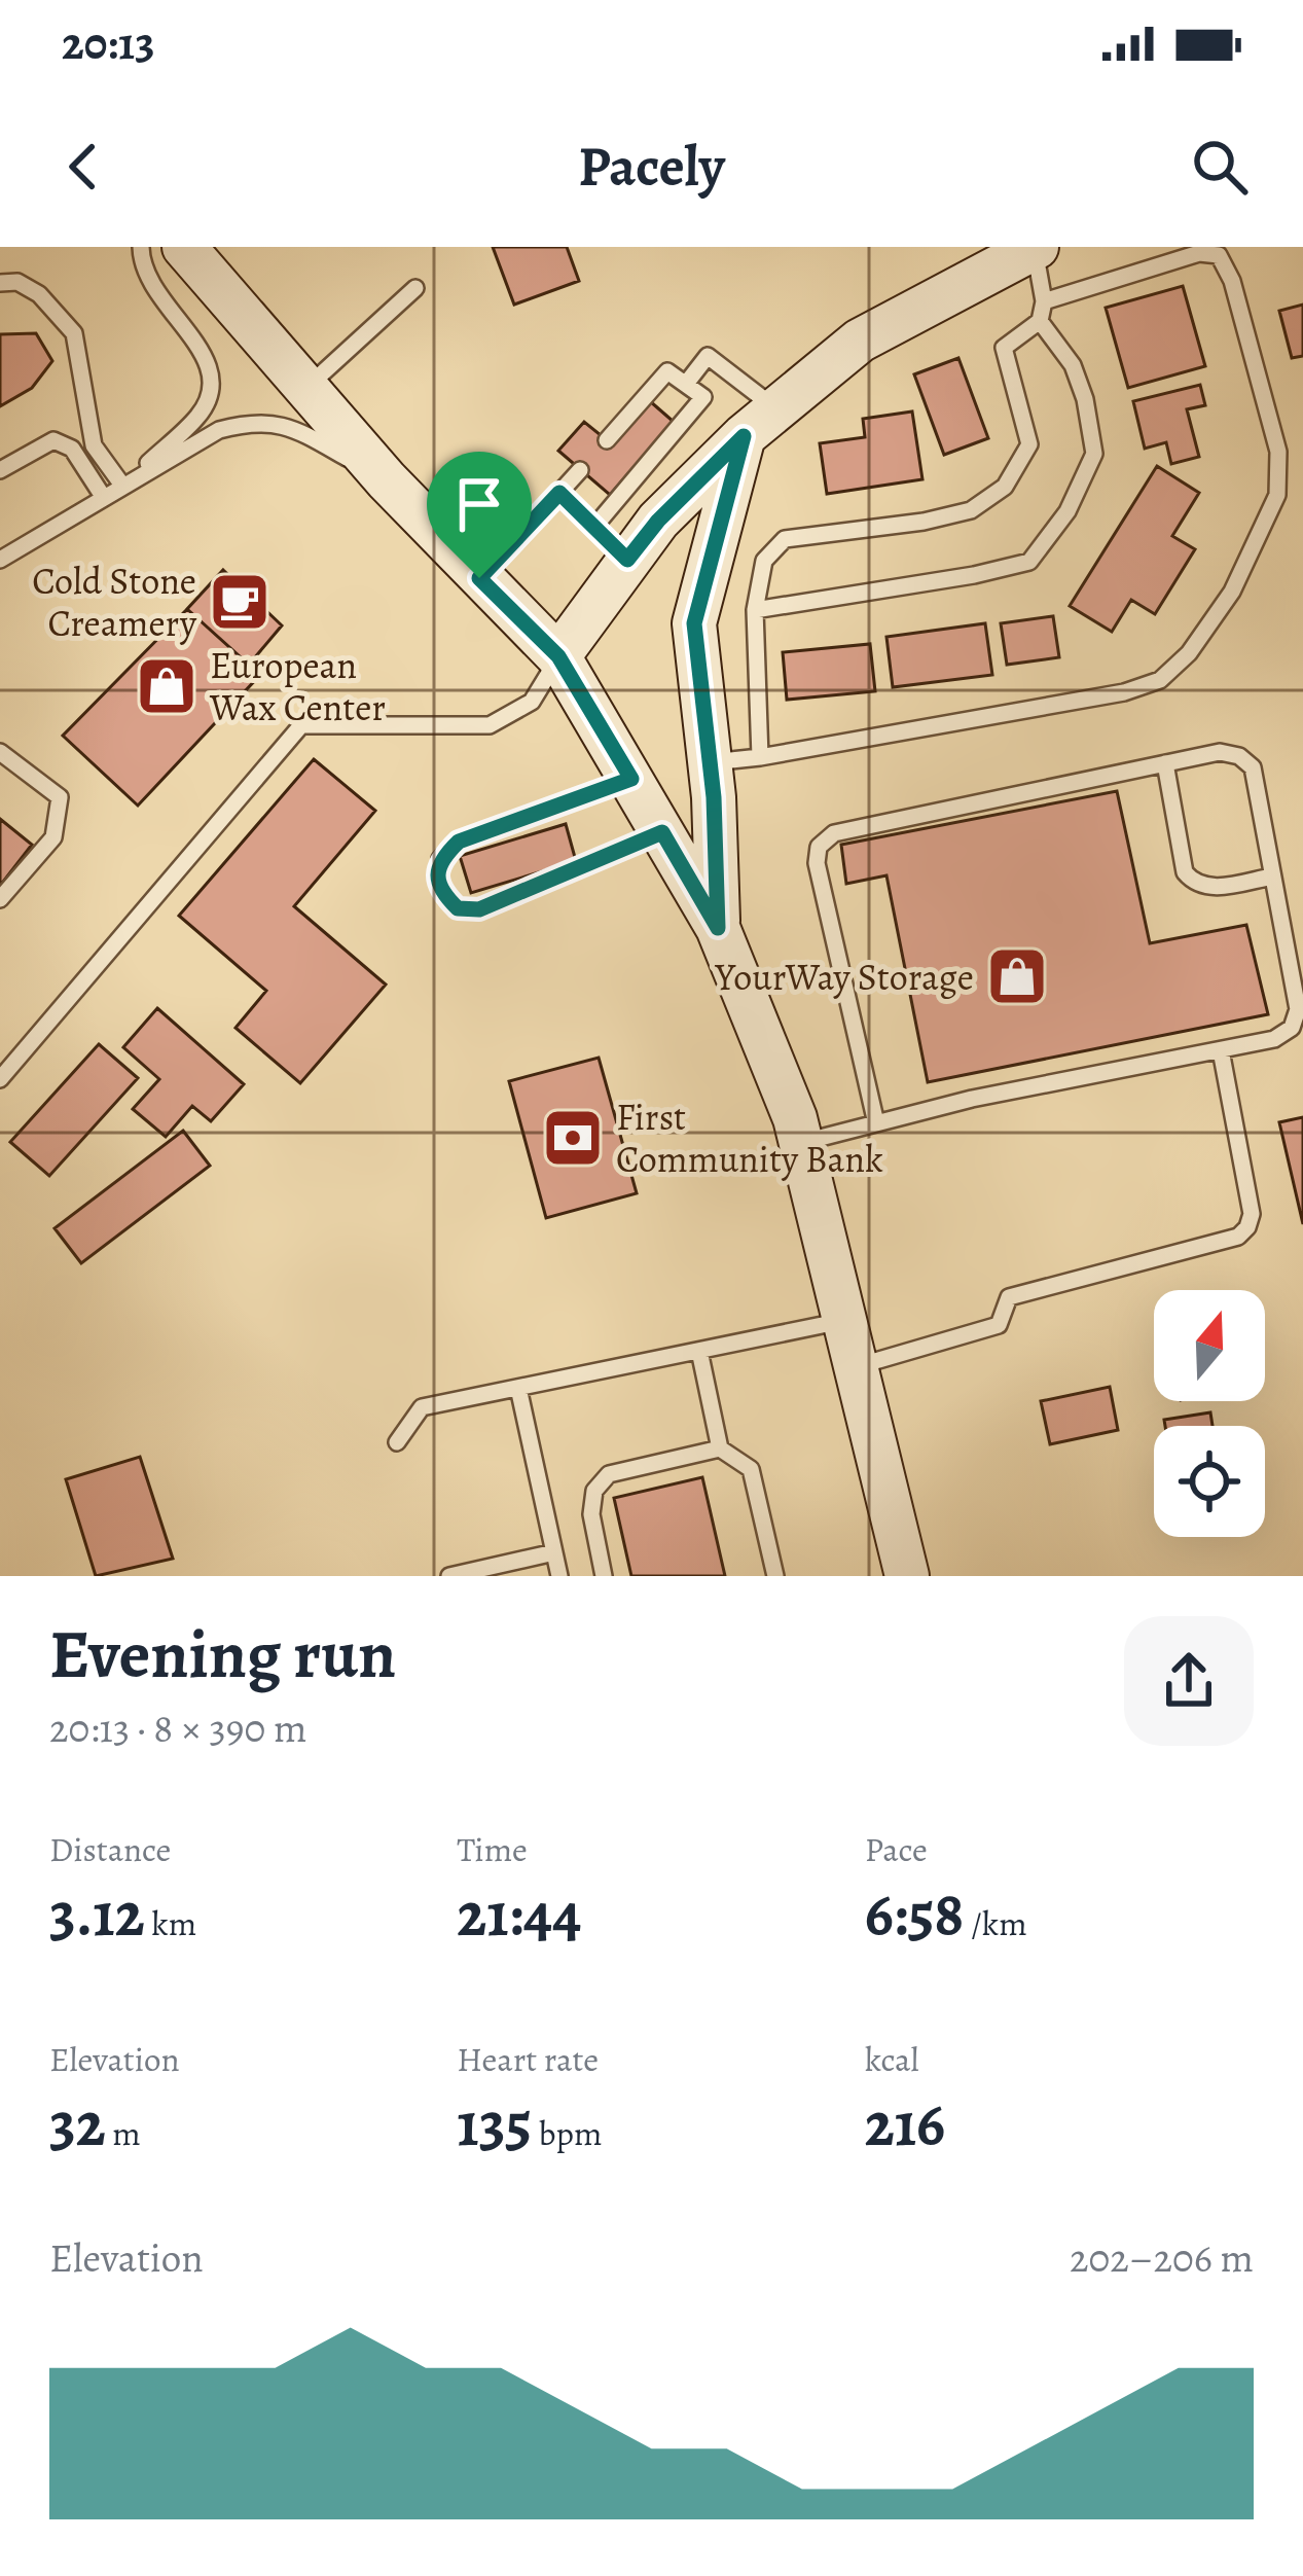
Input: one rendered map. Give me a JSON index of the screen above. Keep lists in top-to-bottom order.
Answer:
{
  "places": {
    "cafe": ["Cold Stone Creamery"],
    "shop": ["European Wax Center", "YourWay Storage"],
    "bank": ["First Community Bank"]
  },
  "north": "top",
  "page": {
    "status": "20:13",
    "header": "Pacely",
    "heading": ["Evening run", "20:13 · 8 × 390 m"],
    "stats": [
      ["Distance", "3.12 km"],
      ["Time", "21:44"],
      ["Pace", "6:58 /km"],
      ["Elevation", "32 m"],
      ["Heart rate", "135 bpm"],
      ["kcal", "216"]
    ],
    "chart": ["Elevation", "202–206 m"]
  }
}
